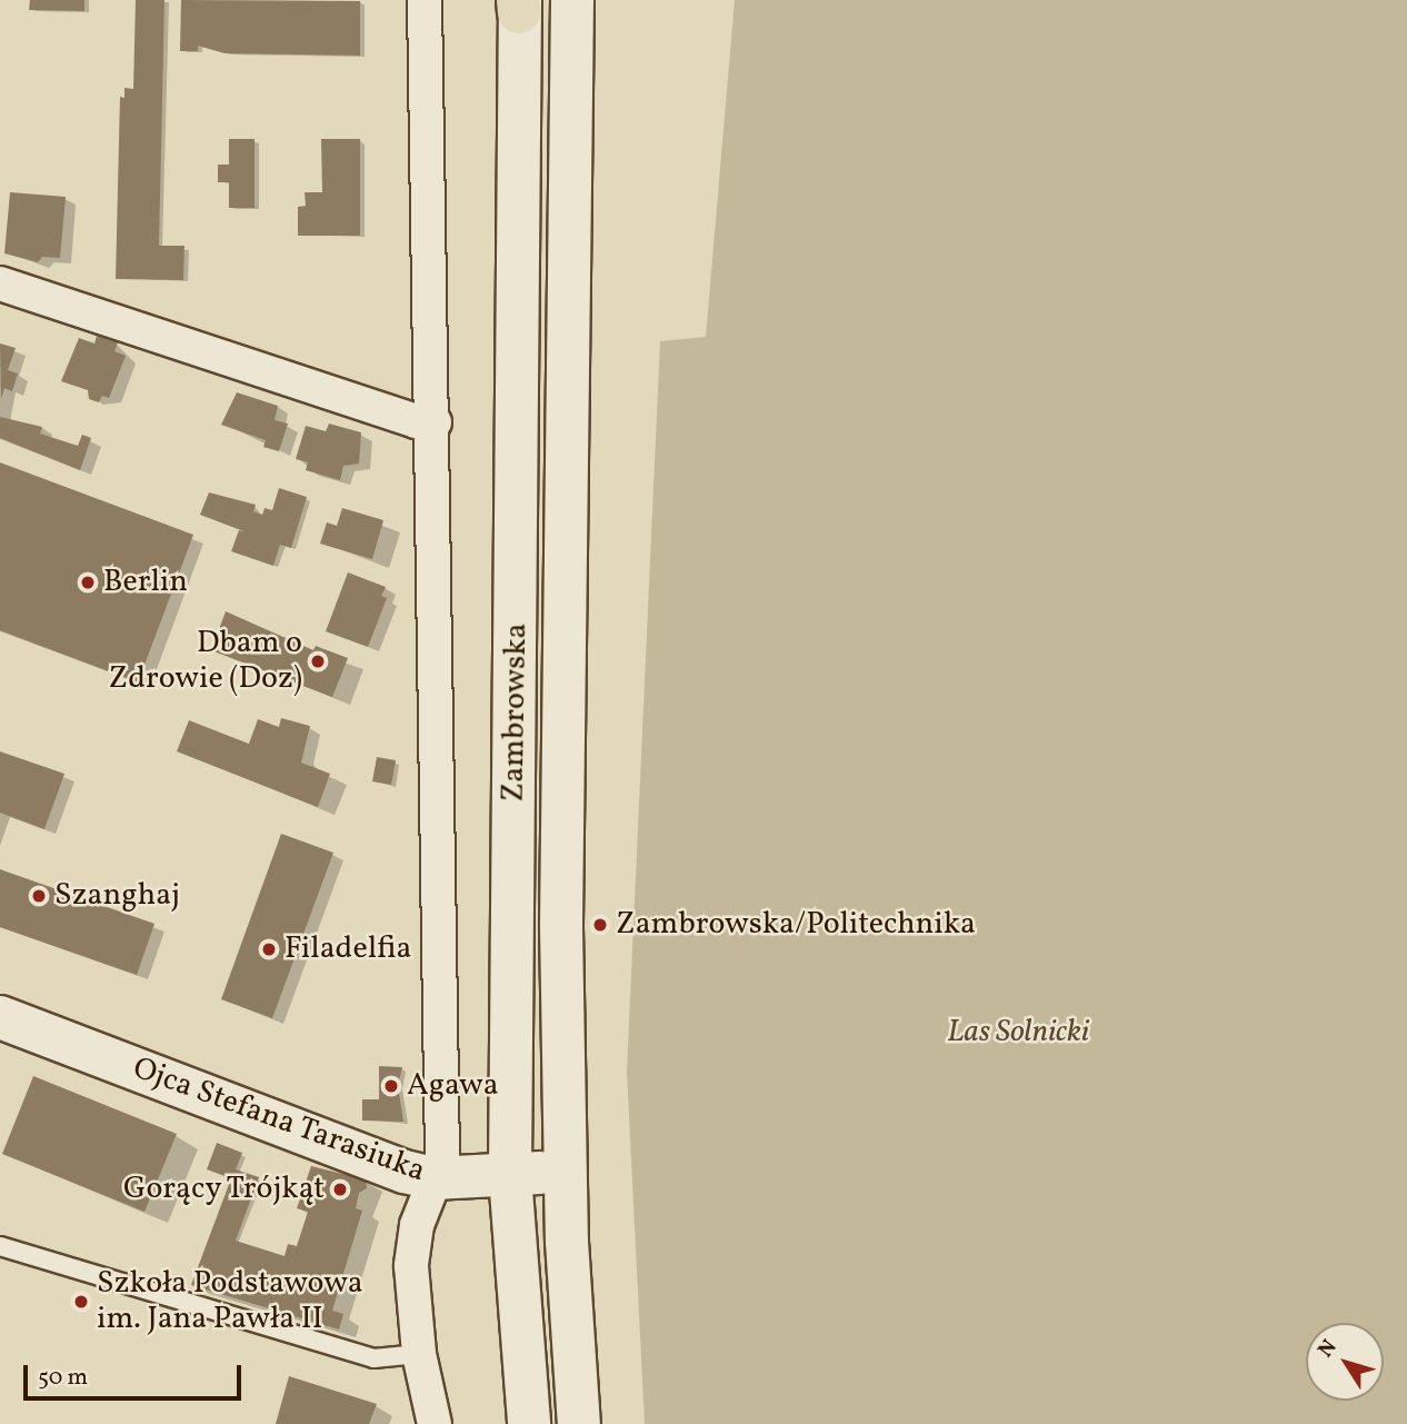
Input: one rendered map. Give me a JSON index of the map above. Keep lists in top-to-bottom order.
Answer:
{
  "streets": {
    "main road": ["Zambrowska", "Ojca Stefana Tarasiuka"]
  },
  "crossings": [
    ["Zambrowska", "Ojca Stefana Tarasiuka"]
  ],
  "parks": ["Las Solnicki"],
  "places": [
    "Berlin",
    "Dbam o Zdrowie (Doz)",
    "Szanghaj",
    "Zambrowska/Politechnika",
    "Filadelfia",
    "Agawa",
    "Gorący Trójkąt",
    "Szkoła Podstawowa im. Jana Pawła II"
  ],
  "scale_bar": "50 m",
  "north": "top left"
}
